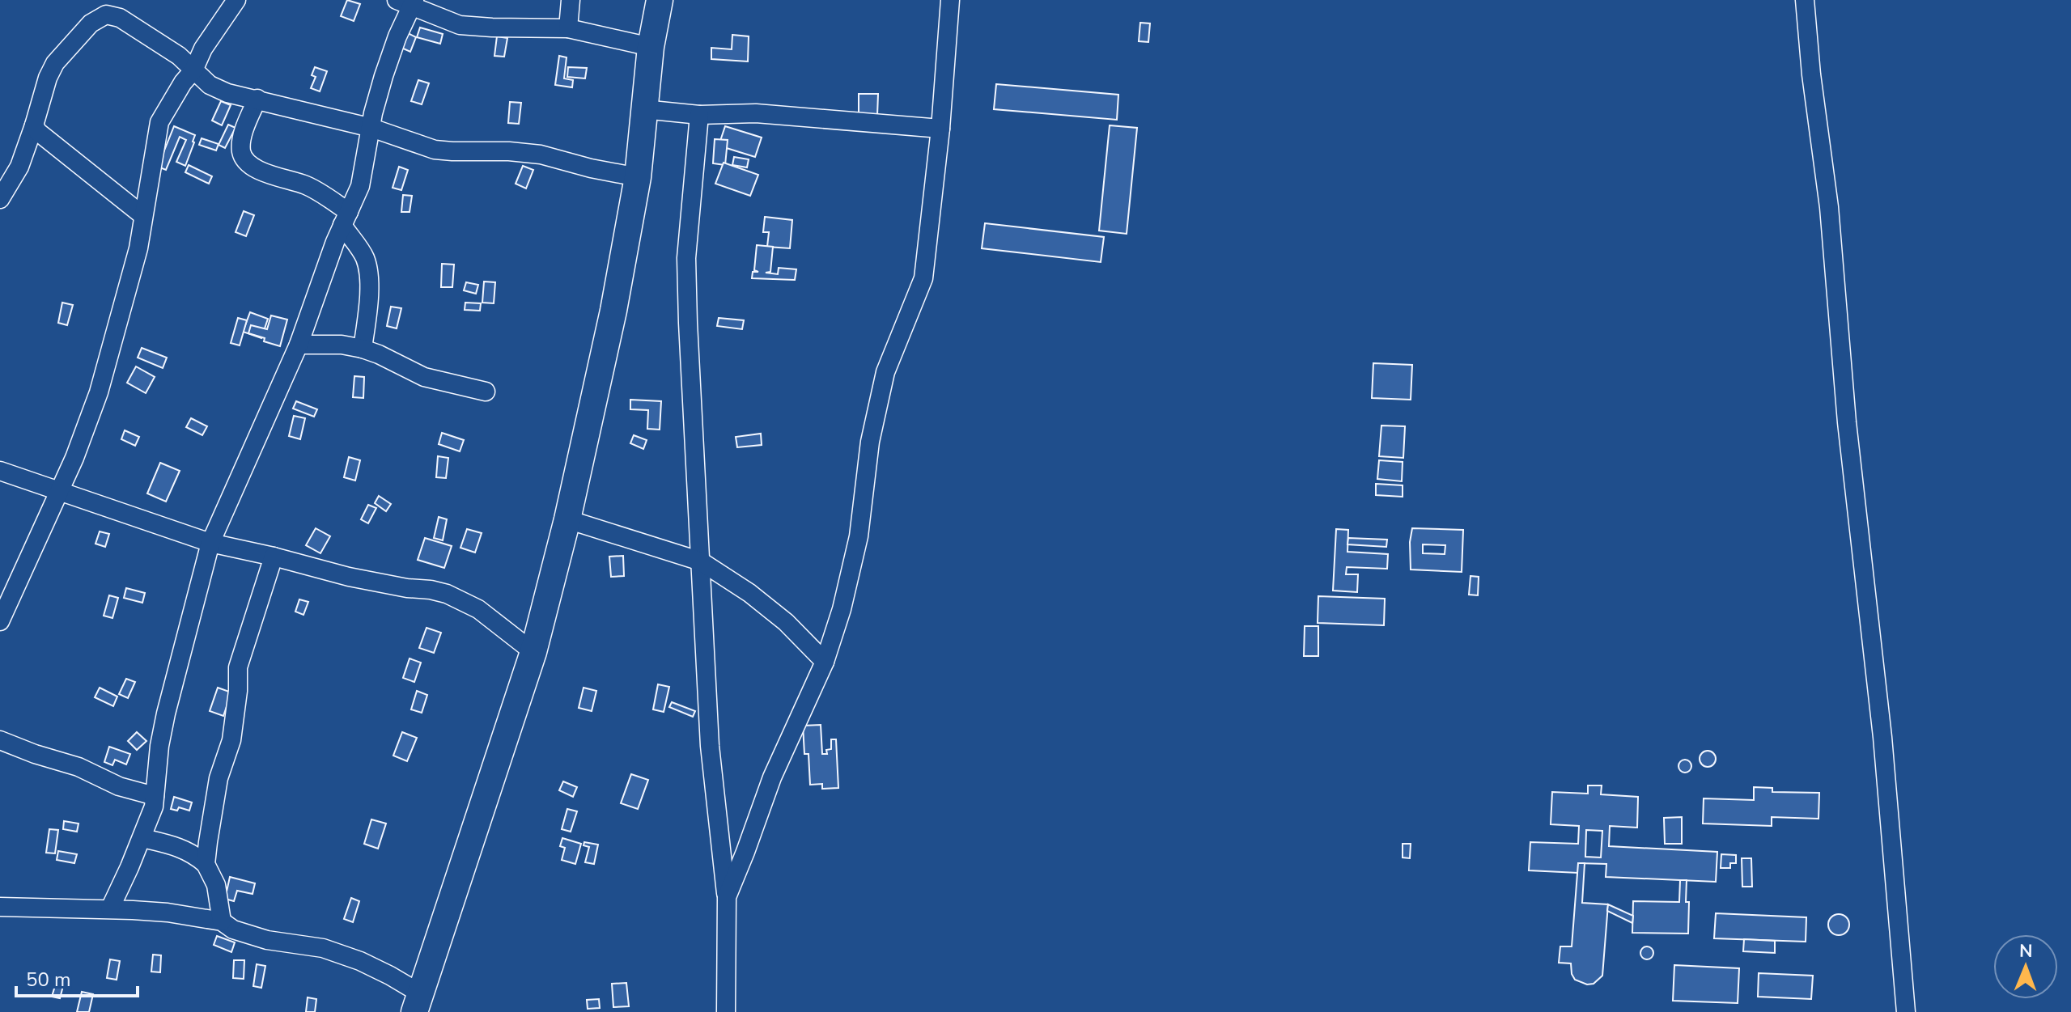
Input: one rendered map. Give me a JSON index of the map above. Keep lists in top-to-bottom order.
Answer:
{
  "scale_bar": "50 m",
  "north": "top"
}
